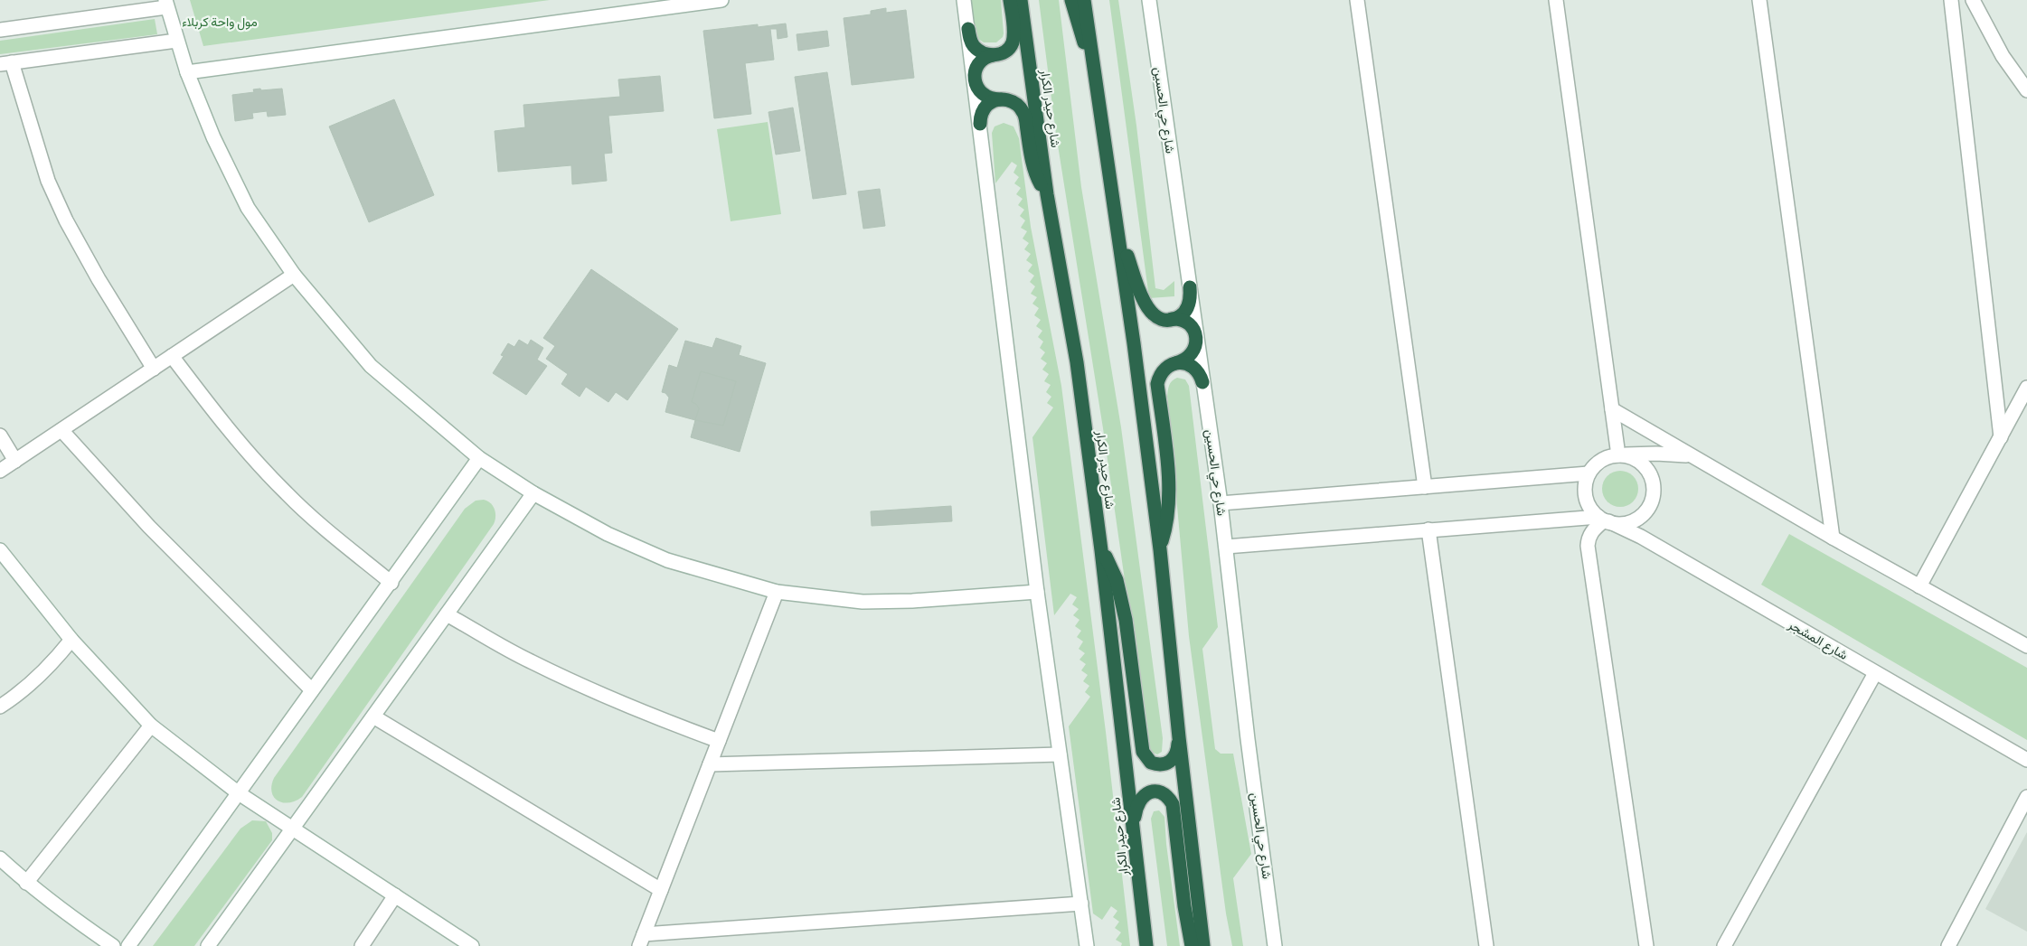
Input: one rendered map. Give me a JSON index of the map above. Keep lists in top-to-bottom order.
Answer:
{
  "streets": {
    "highway": ["شارع حيدر الكرار"],
    "street": ["شارع حي الحسين", "شارع المشجر"]
  },
  "parks": ["مول واحة كربلاء"]
}
